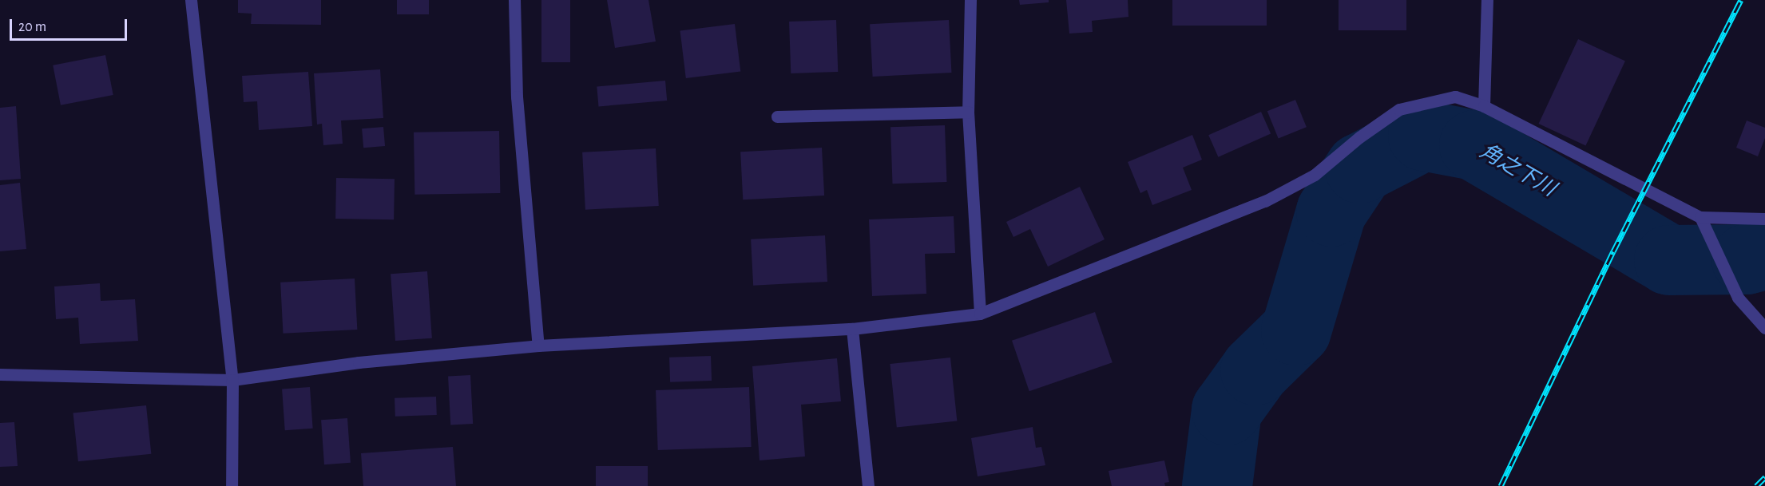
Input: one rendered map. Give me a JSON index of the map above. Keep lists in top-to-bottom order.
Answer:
{
  "water": ["角之下川"],
  "scale_bar": "20 m"
}
